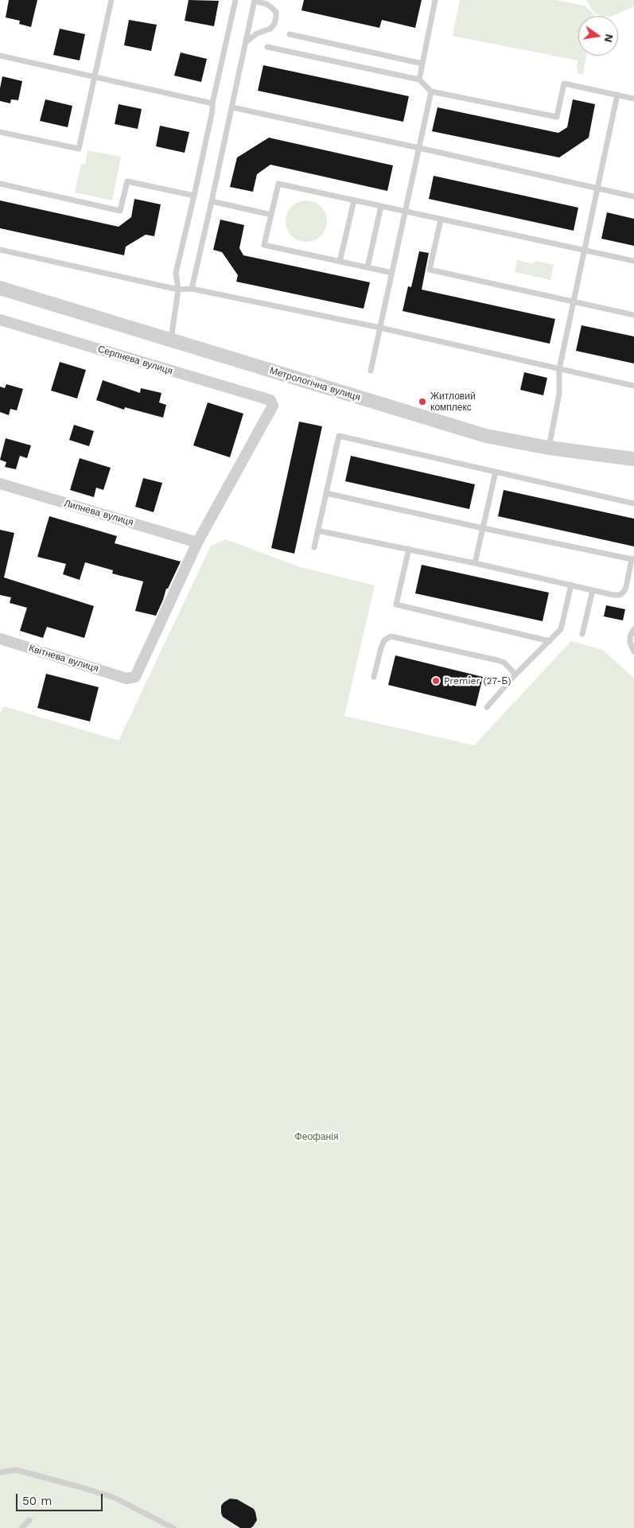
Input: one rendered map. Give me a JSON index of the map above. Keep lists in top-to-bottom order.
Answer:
{
  "streets": {
    "street": [
      "Серпнева вулиця",
      "Метрологічна вулиця",
      "Липнева вулиця",
      "Квітнева вулиця"
    ]
  },
  "crossings": [
    ["Серпнева вулиця", "Липнева вулиця"],
    ["Серпнева вулиця", "Квітнева вулиця"],
    ["Липнева вулиця", "Квітнева вулиця"]
  ],
  "parks": ["Феофанія"],
  "places": ["Житловий комплекс", "Premier (27-Б)"],
  "scale_bar": "50 m",
  "north": "right"
}
